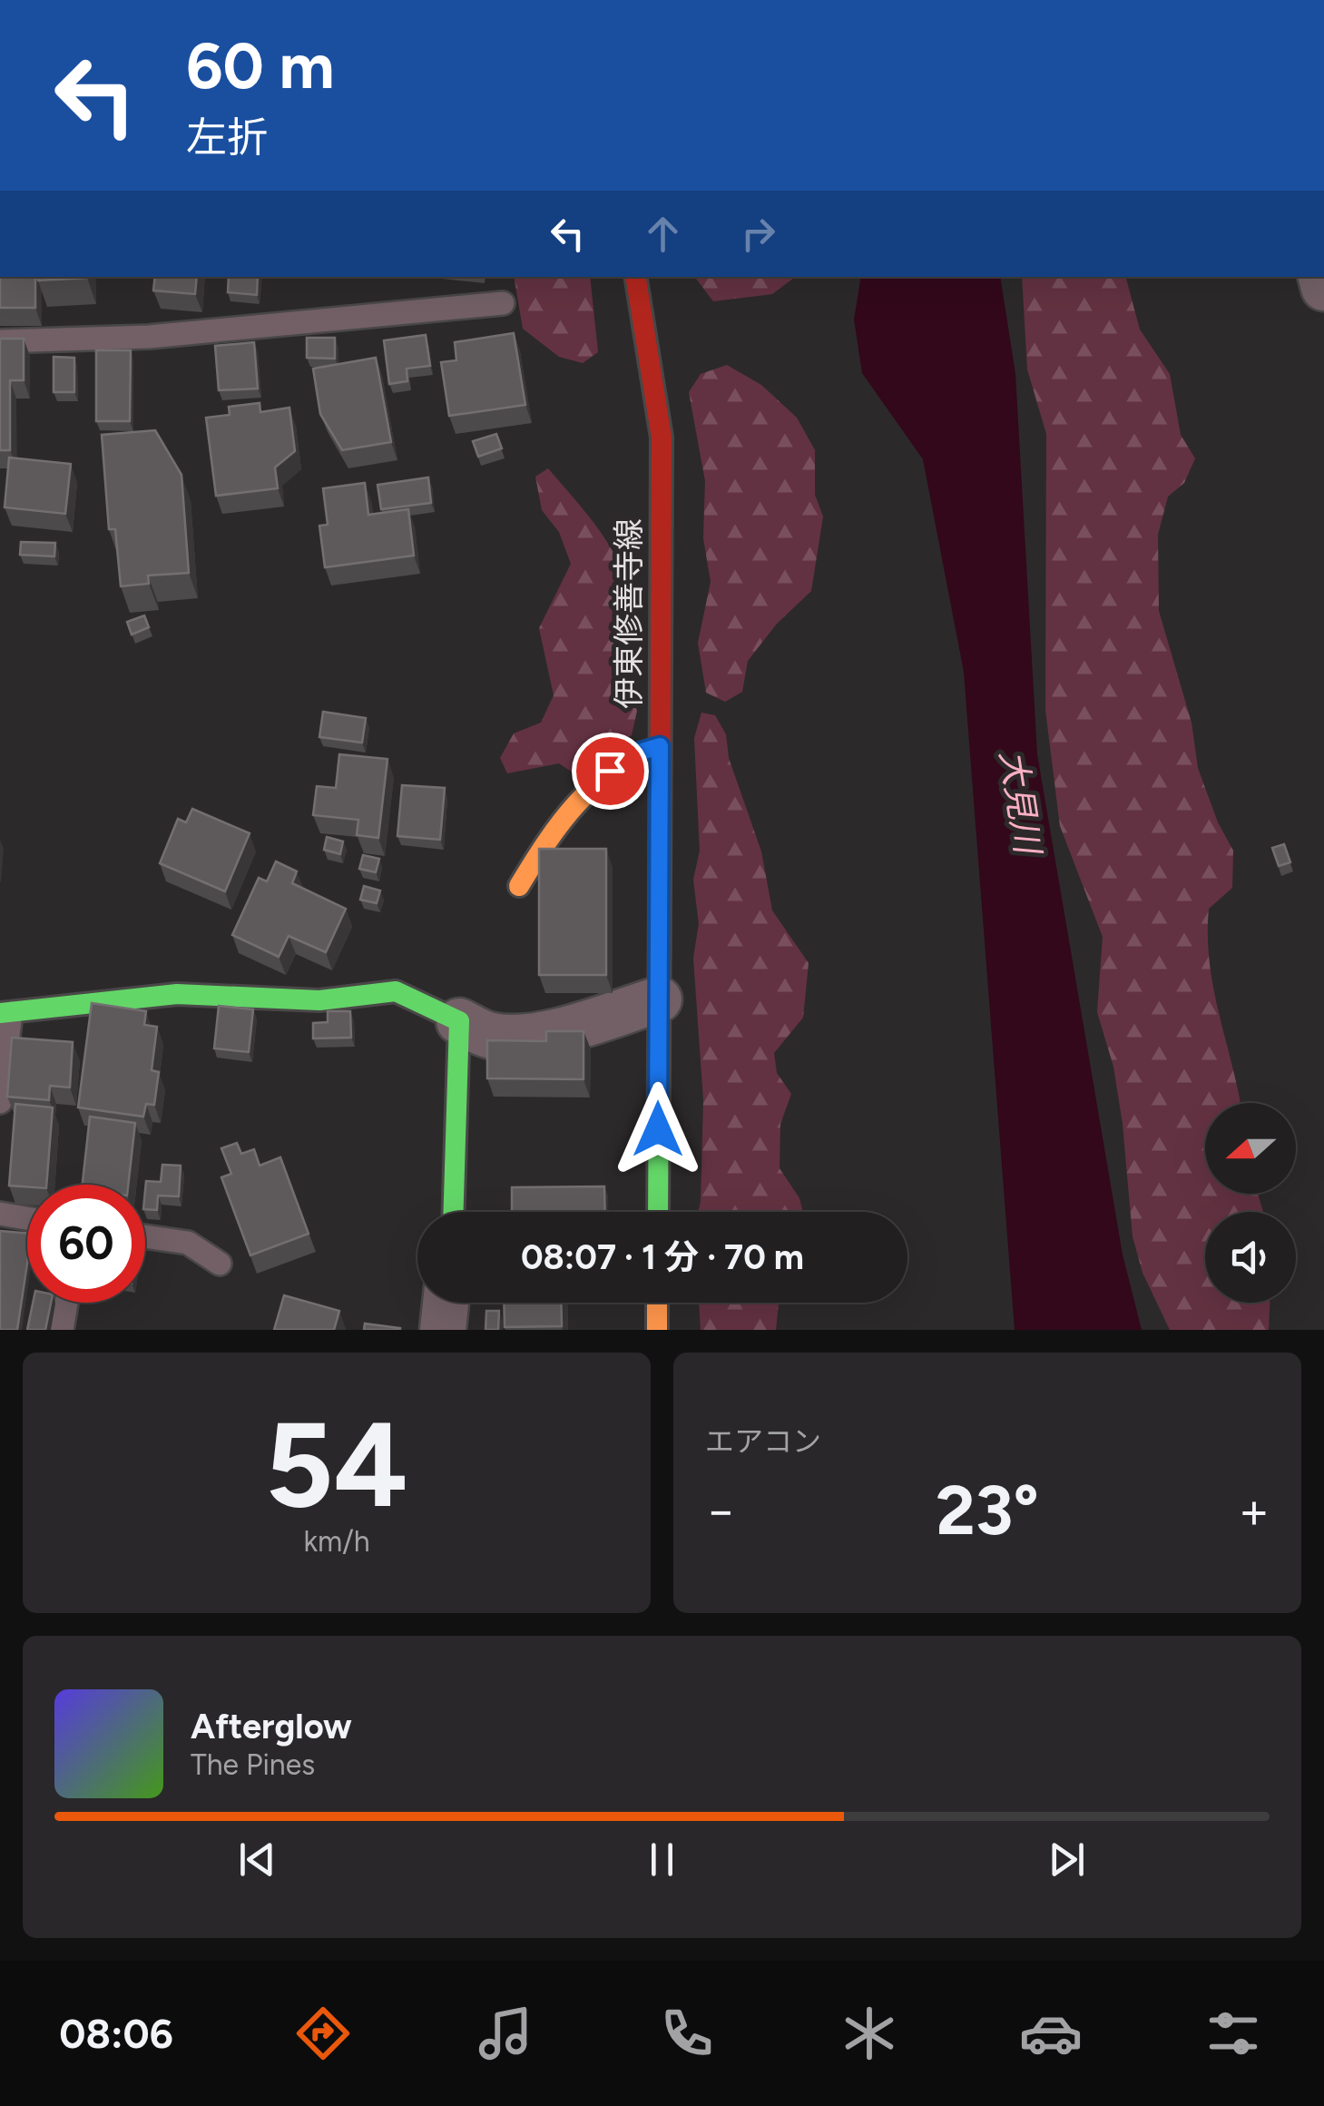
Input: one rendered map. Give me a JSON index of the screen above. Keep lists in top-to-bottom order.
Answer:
{
  "streets": {
    "main road": ["伊東修善寺線"]
  },
  "water": ["大見川"],
  "north": "left",
  "page": {
    "turn": ["60 m", "左折"],
    "limit": "60",
    "trip": "08:07 · 1 分 · 70 m",
    "tile": [
      ["54", "km/h"],
      "エアコン"
    ],
    "heat": ["−", "23°", "+"],
    "song": ["Afterglow", "The Pines"],
    "tabs": "08:06"
  }
}
